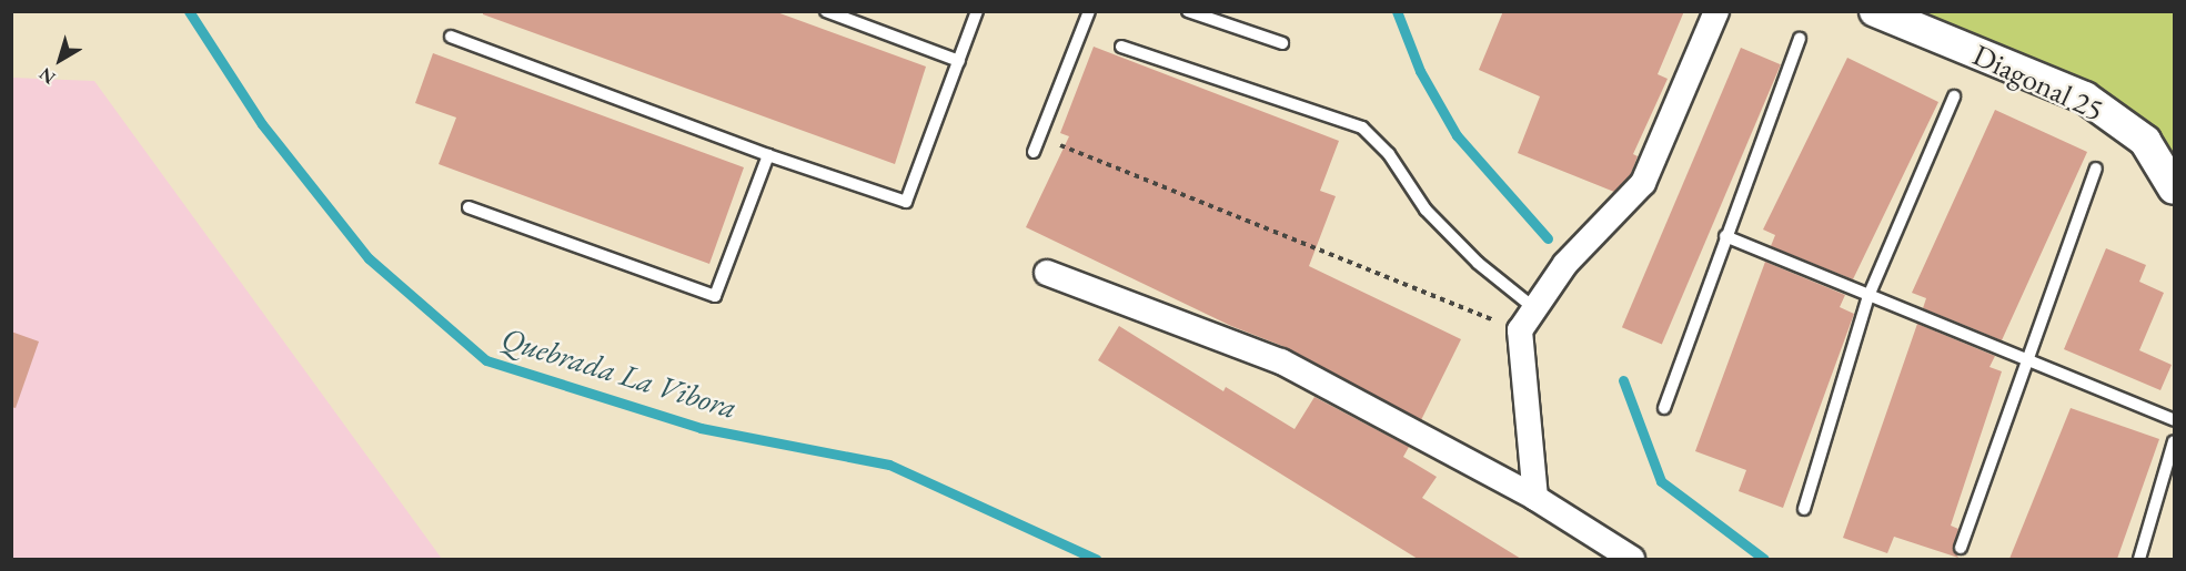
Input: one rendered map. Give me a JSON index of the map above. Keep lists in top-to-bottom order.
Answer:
{
  "streets": {
    "street": ["Diagonal 25"]
  },
  "water": ["Quebrada La Vibora"],
  "north": "bottom left"
}
